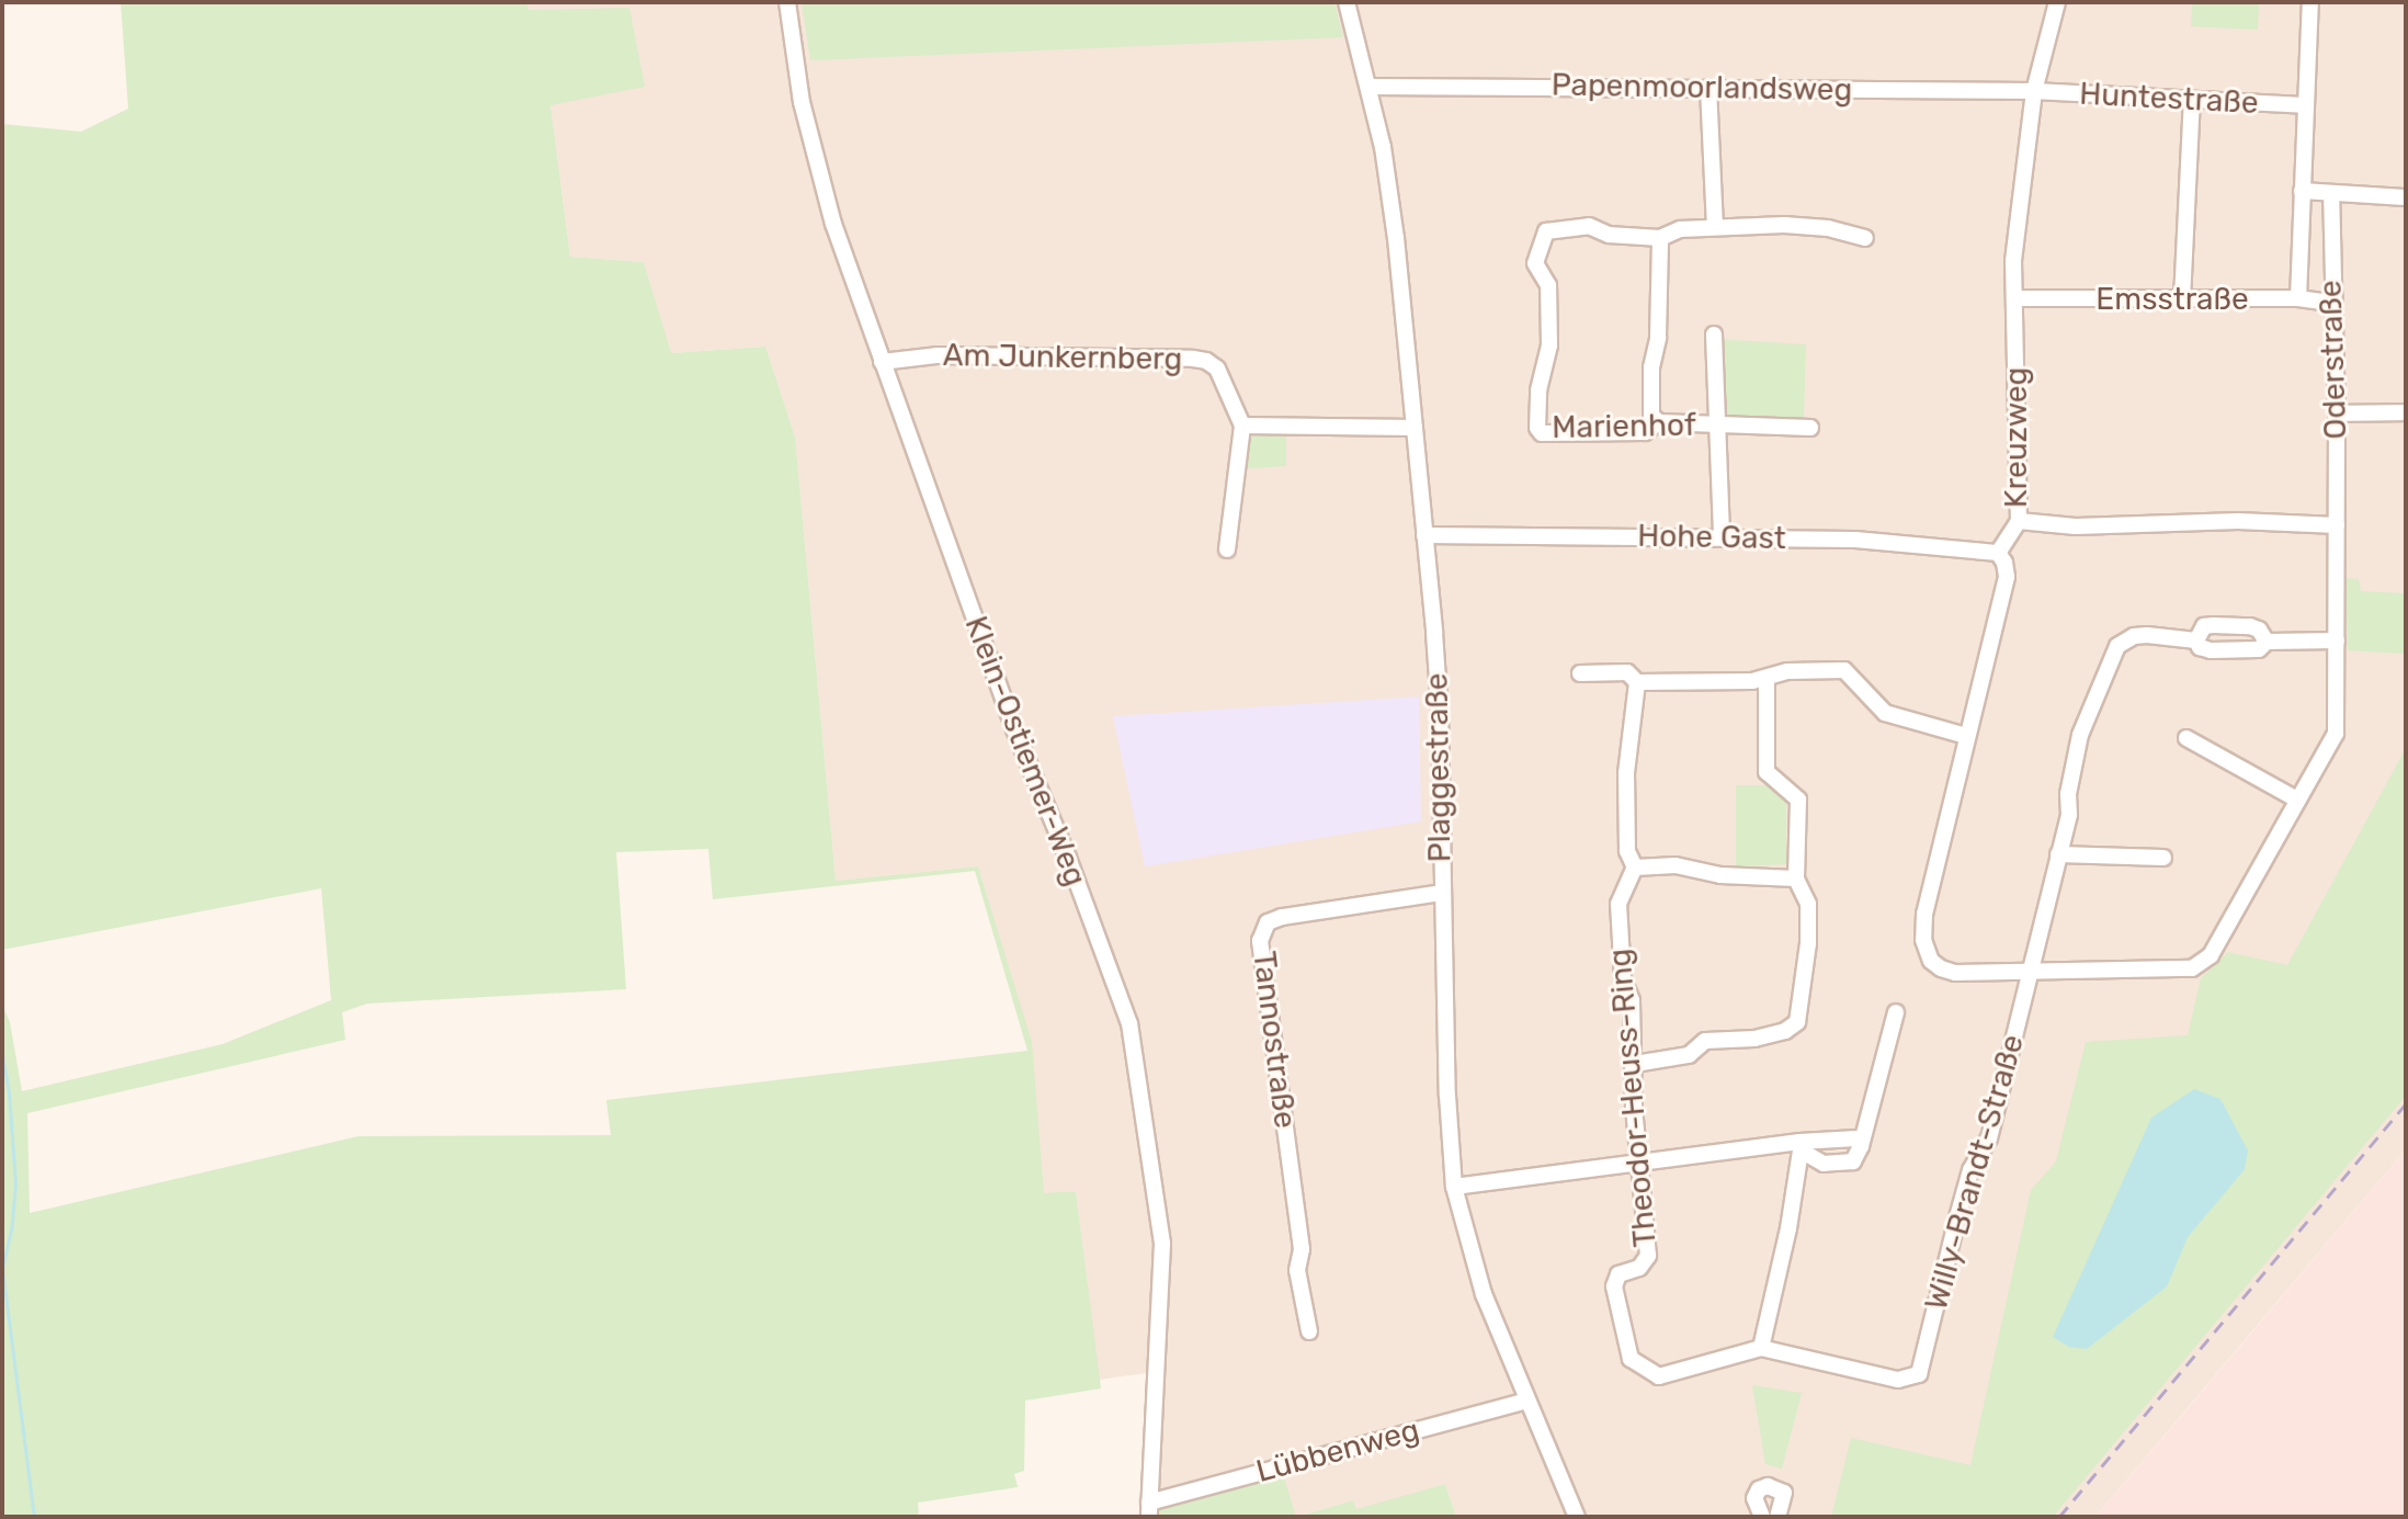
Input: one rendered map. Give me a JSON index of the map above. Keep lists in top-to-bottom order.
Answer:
{
  "streets": {
    "street": [
      "Papenmoorlandsweg",
      "Huntestraße",
      "Emsstraße",
      "Am Junkernberg",
      "Oderstraße",
      "Marienhof",
      "Kreuzweg",
      "Hohe Gast",
      "Klein-Ostiemer-Weg",
      "Plaggestraße",
      "Tannostraße",
      "Theodor-Heuss-Ring",
      "Willy-Brandt-Straße",
      "Lübbenweg"
    ]
  },
  "crossings": [
    ["Papenmoorlandsweg", "Huntestraße"],
    ["Papenmoorlandsweg", "Kreuzweg"],
    ["Papenmoorlandsweg", "Plaggestraße"],
    ["Huntestraße", "Oderstraße"],
    ["Huntestraße", "Kreuzweg"],
    ["Emsstraße", "Oderstraße"],
    ["Emsstraße", "Kreuzweg"],
    ["Am Junkernberg", "Klein-Ostiemer-Weg"],
    ["Oderstraße", "Kreuzweg"],
    ["Oderstraße", "Willy-Brandt-Straße"],
    ["Marienhof", "Hohe Gast"],
    ["Kreuzweg", "Hohe Gast"],
    ["Hohe Gast", "Plaggestraße"],
    ["Klein-Ostiemer-Weg", "Lübbenweg"],
    ["Plaggestraße", "Tannostraße"],
    ["Plaggestraße", "Lübbenweg"],
    ["Theodor-Heuss-Ring", "Willy-Brandt-Straße"]
  ]
}
